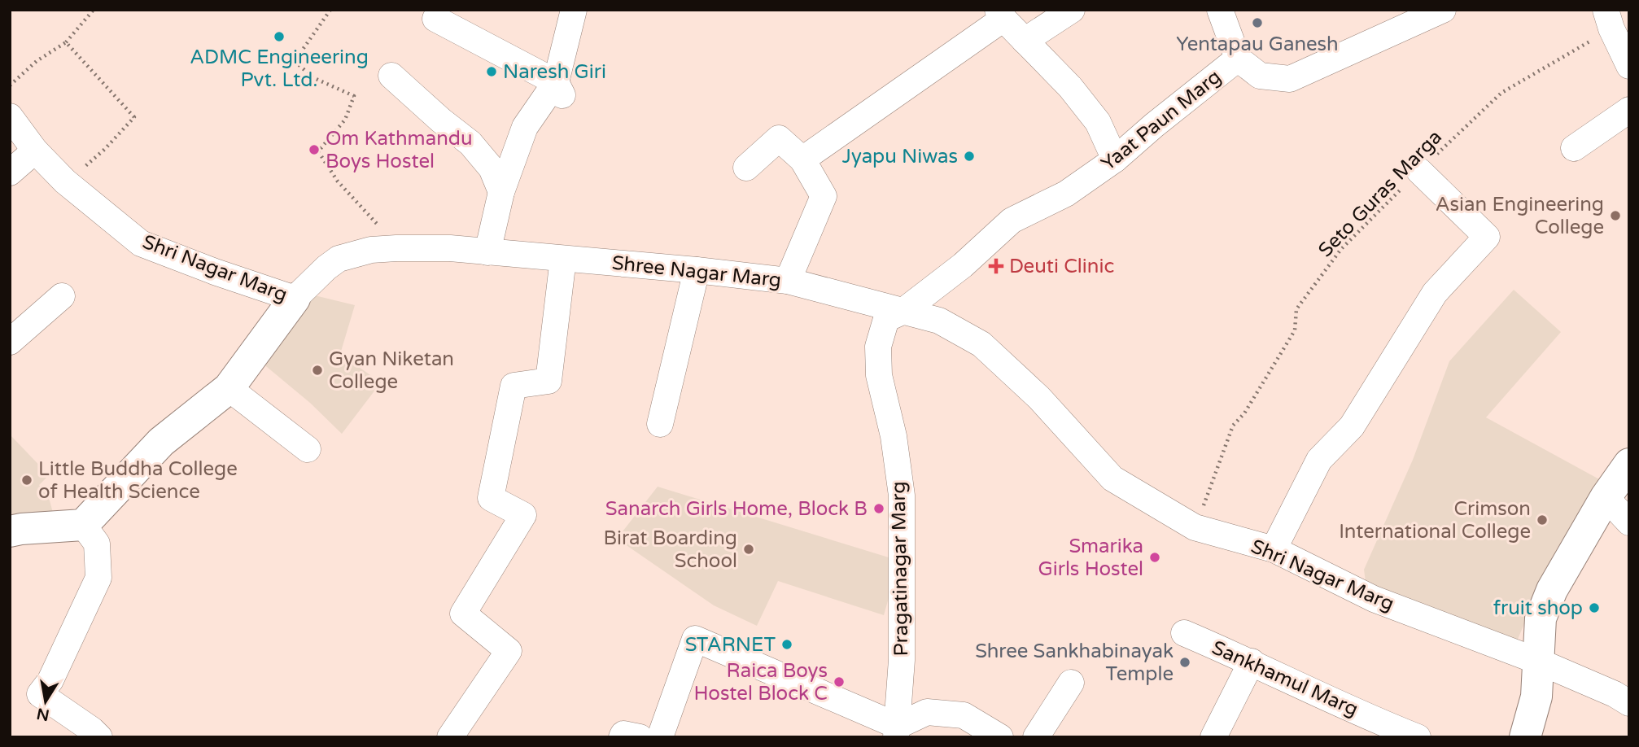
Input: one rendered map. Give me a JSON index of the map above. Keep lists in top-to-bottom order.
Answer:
{
  "streets": {
    "street": [
      "Yaat Paun Marg",
      "Shri Nagar Marg",
      "Shree Nagar Marg",
      "Pragatinagar Marg",
      "Sankhamul Marg"
    ],
    "path": ["Seto Guras Marga"]
  },
  "crossings": [
    ["Yaat Paun Marg", "Shri Nagar Marg"],
    ["Yaat Paun Marg", "Shree Nagar Marg"],
    ["Yaat Paun Marg", "Pragatinagar Marg"],
    ["Seto Guras Marga", "Shri Nagar Marg"],
    ["Shri Nagar Marg", "Shree Nagar Marg"],
    ["Shri Nagar Marg", "Pragatinagar Marg"],
    ["Shree Nagar Marg", "Pragatinagar Marg"]
  ],
  "places": {
    "other": [
      "Yentapau Ganesh",
      "ADMC Engineering Pvt. Ltd.",
      "Naresh Giri",
      "Om Kathmandu Boys Hostel",
      "Jyapu Niwas",
      "Asian Engineering College",
      "Gyan Niketan College",
      "Little Buddha College of Health Science",
      "Sanarch Girls Home, Block B",
      "Crimson International College",
      "Birat Boarding School",
      "Smarika Girls Hostel",
      "fruit shop",
      "STARNET",
      "Shree Sankhabinayak Temple",
      "Raica Boys Hostel Block C"
    ],
    "health": ["Deuti Clinic"]
  },
  "north": "bottom"
}
